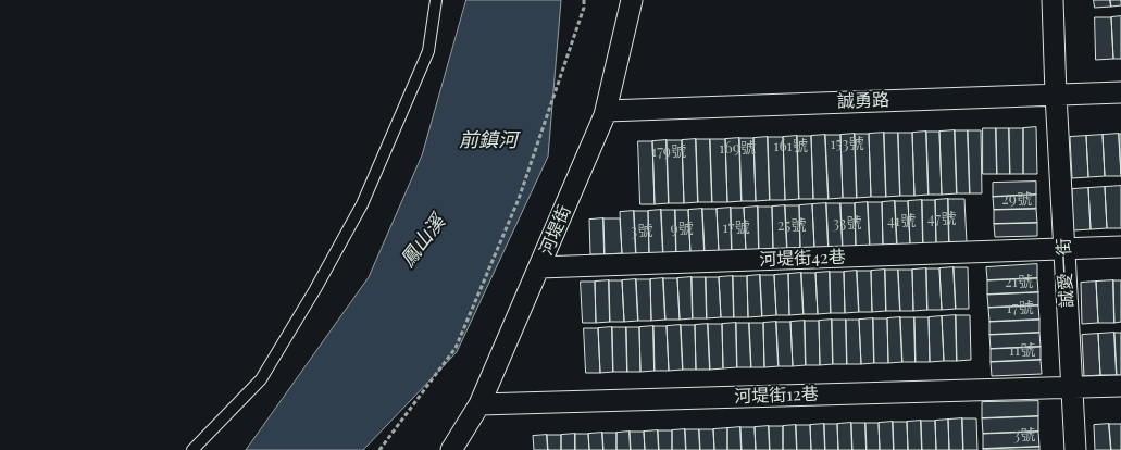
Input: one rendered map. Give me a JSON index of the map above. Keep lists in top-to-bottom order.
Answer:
{
  "streets": {
    "street": [
      "誠勇路",
      "河堤街",
      "河堤街42巷",
      "誠愛一街",
      "河堤街12巷"
    ]
  },
  "crossings": [
    ["誠勇路", "河堤街"],
    ["誠勇路", "誠愛一街"],
    ["河堤街", "河堤街42巷"],
    ["河堤街", "河堤街12巷"],
    ["河堤街42巷", "誠愛一街"],
    ["誠愛一街", "河堤街12巷"]
  ],
  "water": ["前鎮河", "鳳山溪"],
  "house_numbers": [
    "153號",
    "161號",
    "169號",
    "179號",
    "29號",
    "47號",
    "41號",
    "33號",
    "25號",
    "17號",
    "9號",
    "3號",
    "21號",
    "17號",
    "11號",
    "3號"
  ]
}
